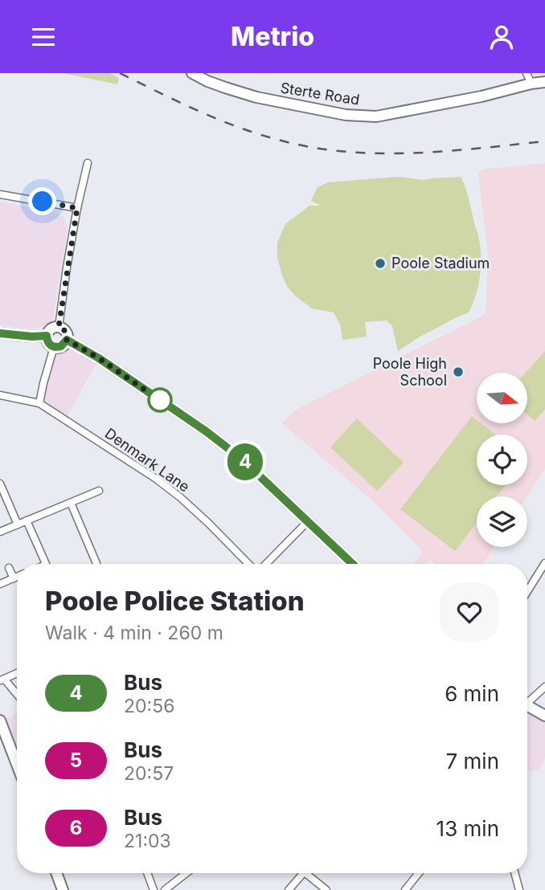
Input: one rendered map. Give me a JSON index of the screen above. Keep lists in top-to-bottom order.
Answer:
{
  "streets": {
    "main road": ["Sterte Road"],
    "street": ["Denmark Lane"]
  },
  "places": ["Poole Stadium", "Poole High School"],
  "lines": ["bus line 4"],
  "north": "right",
  "page": {
    "header": "Metrio",
    "on_map": "4",
    "heading": ["Poole Police Station", "Walk · 4 min · 260 m"],
    "list": [
      {
        "mark": "4",
        "name": "Bus",
        "note": "20:56",
        "value": "6 min"
      },
      {
        "mark": "5",
        "name": "Bus",
        "note": "20:57",
        "value": "7 min"
      },
      {
        "mark": "6",
        "name": "Bus",
        "note": "21:03",
        "value": "13 min"
      }
    ]
  }
}
